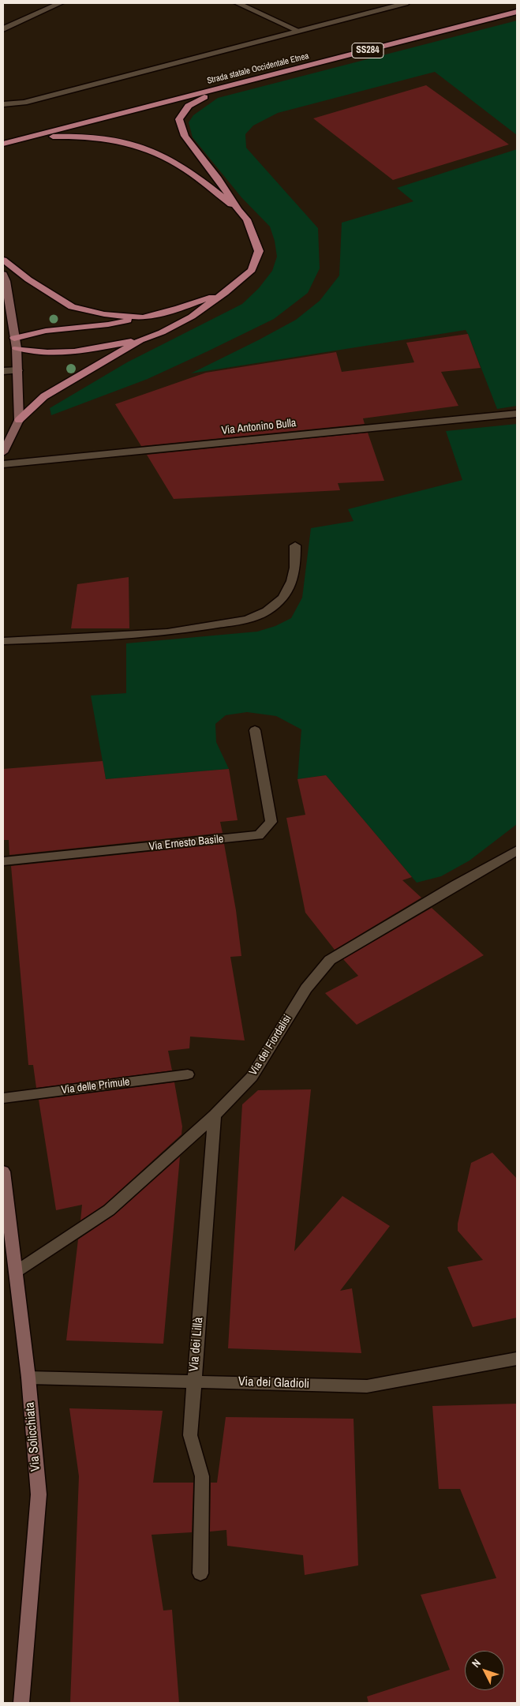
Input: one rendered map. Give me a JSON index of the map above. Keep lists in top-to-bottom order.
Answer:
{
  "streets": {
    "main road": ["SS284", "Strada statale Occidentale Etnea"],
    "street": [
      "Via Antonino Bulla",
      "Via Ernesto Basile",
      "Via dei Fiordalisi",
      "Via delle Primule",
      "Via dei Lillà",
      "Via dei Gladioli",
      "Via Solicchiata"
    ]
  },
  "crossings": [
    ["Via dei Fiordalisi", "Via dei Lillà"],
    ["Via dei Fiordalisi", "Via Solicchiata"],
    ["Via dei Lillà", "Via dei Gladioli"],
    ["Via dei Gladioli", "Via Solicchiata"]
  ],
  "north": "top left"
}
